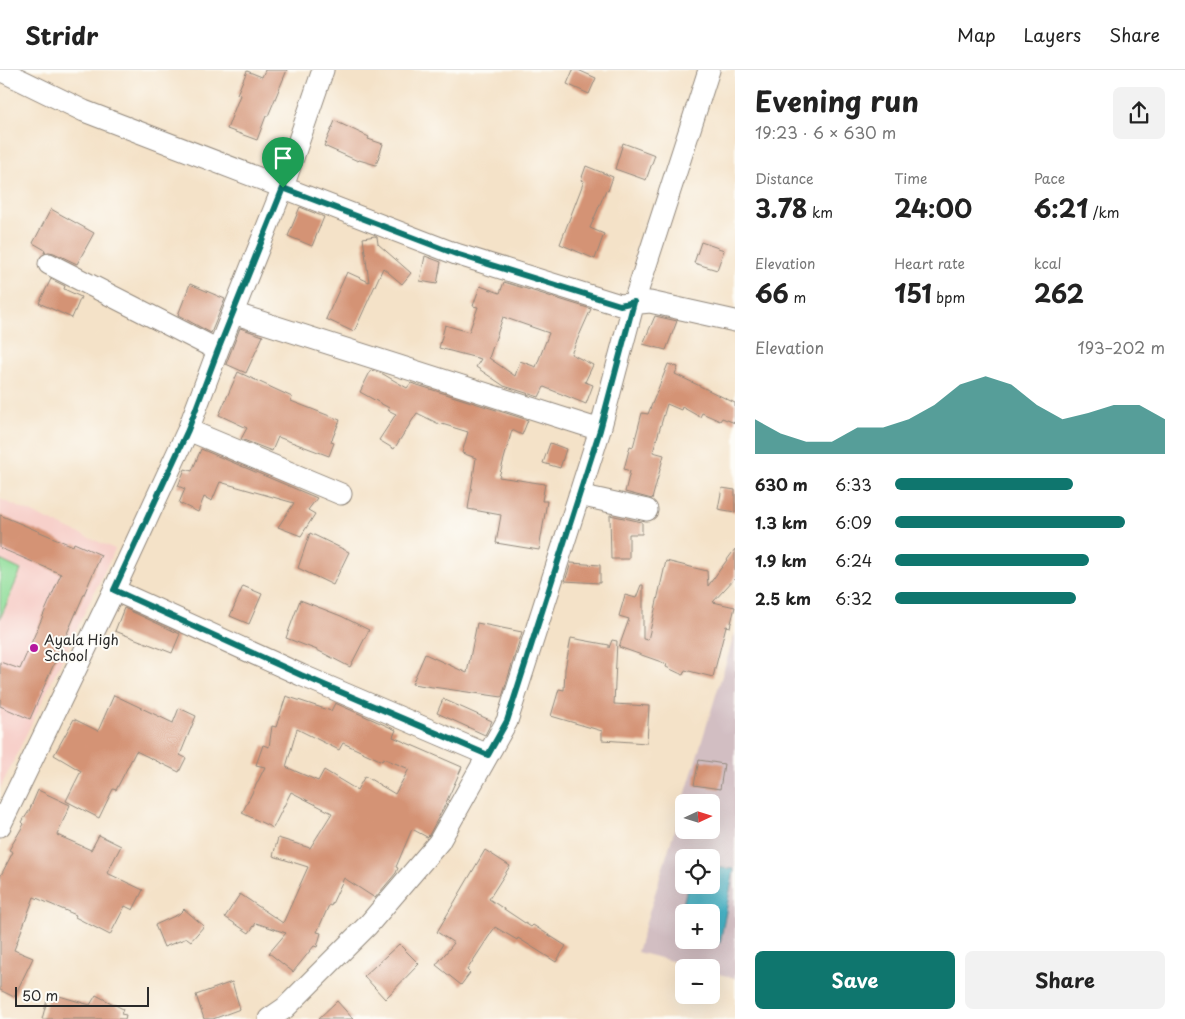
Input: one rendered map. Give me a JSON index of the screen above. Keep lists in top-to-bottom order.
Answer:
{
  "places": ["Ayala High School"],
  "scale_bar": "50 m",
  "north": "right",
  "page": {
    "header": "Stridr",
    "nav": ["Map", "Layers", "Share"],
    "heading": ["Evening run", "19:23 · 6 × 630 m"],
    "stats": [
      ["Distance", "3.78 km"],
      ["Time", "24:00"],
      ["Pace", "6:21 /km"],
      ["Elevation", "66 m"],
      ["Heart rate", "151 bpm"],
      ["kcal", "262"]
    ],
    "chart": ["Elevation", "193–202 m"],
    "list": [
      {
        "name": "630 m",
        "note": "6:33"
      },
      {
        "name": "1.3 km",
        "note": "6:09"
      },
      {
        "name": "1.9 km",
        "note": "6:24"
      },
      {
        "name": "2.5 km",
        "note": "6:32"
      }
    ],
    "map_buttons": ["+", "−"],
    "buttons": ["Save", "Share"],
    "scale": "50 m"
  }
}
